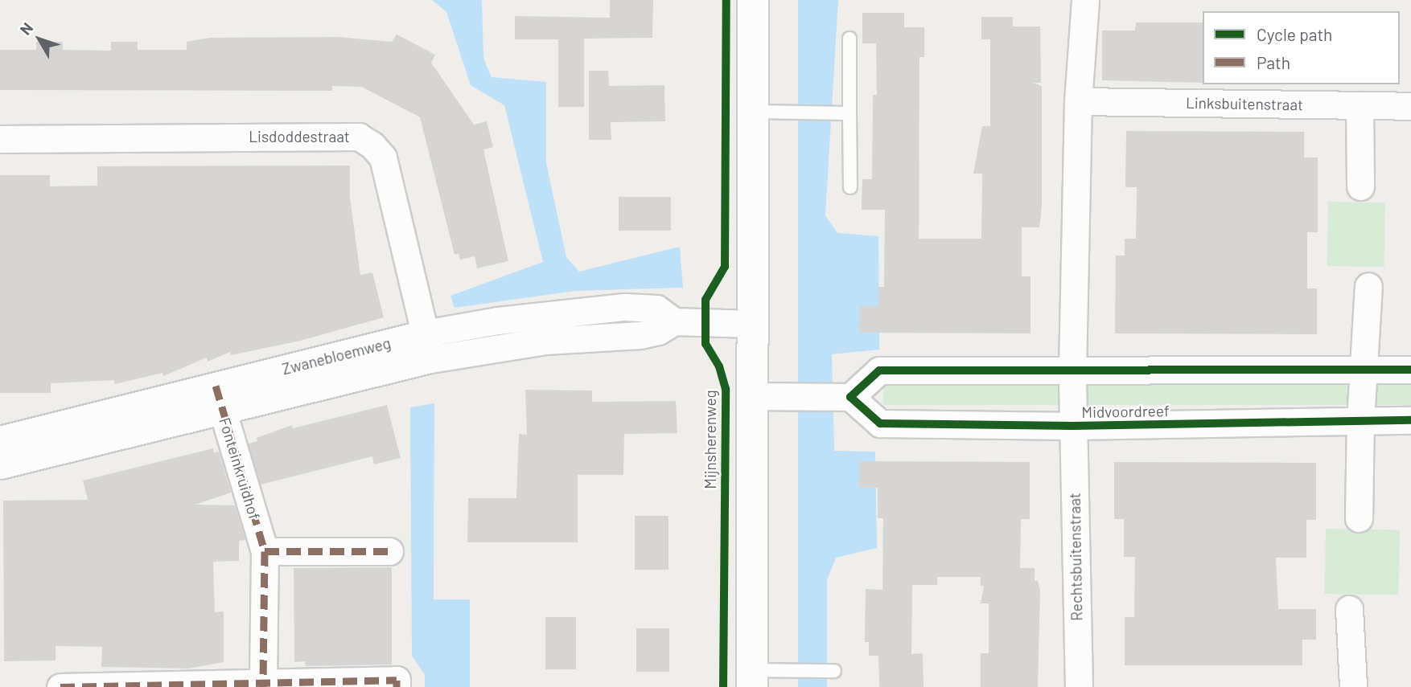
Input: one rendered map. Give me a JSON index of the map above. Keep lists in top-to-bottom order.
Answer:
{
  "streets": {
    "street": [
      "Linksbuitenstraat",
      "Lisdoddestraat",
      "Zwanebloemweg",
      "Midvoordreef",
      "Fonteinkruidhof",
      "Rechtsbuitenstraat"
    ],
    "cycle path": ["Mijnsherenweg"]
  },
  "crossings": [
    ["Lisdoddestraat", "Zwanebloemweg"],
    ["Zwanebloemweg", "Fonteinkruidhof"],
    ["Midvoordreef", "Rechtsbuitenstraat"]
  ],
  "legend": ["Cycle path", "Path"],
  "north": "top left"
}
